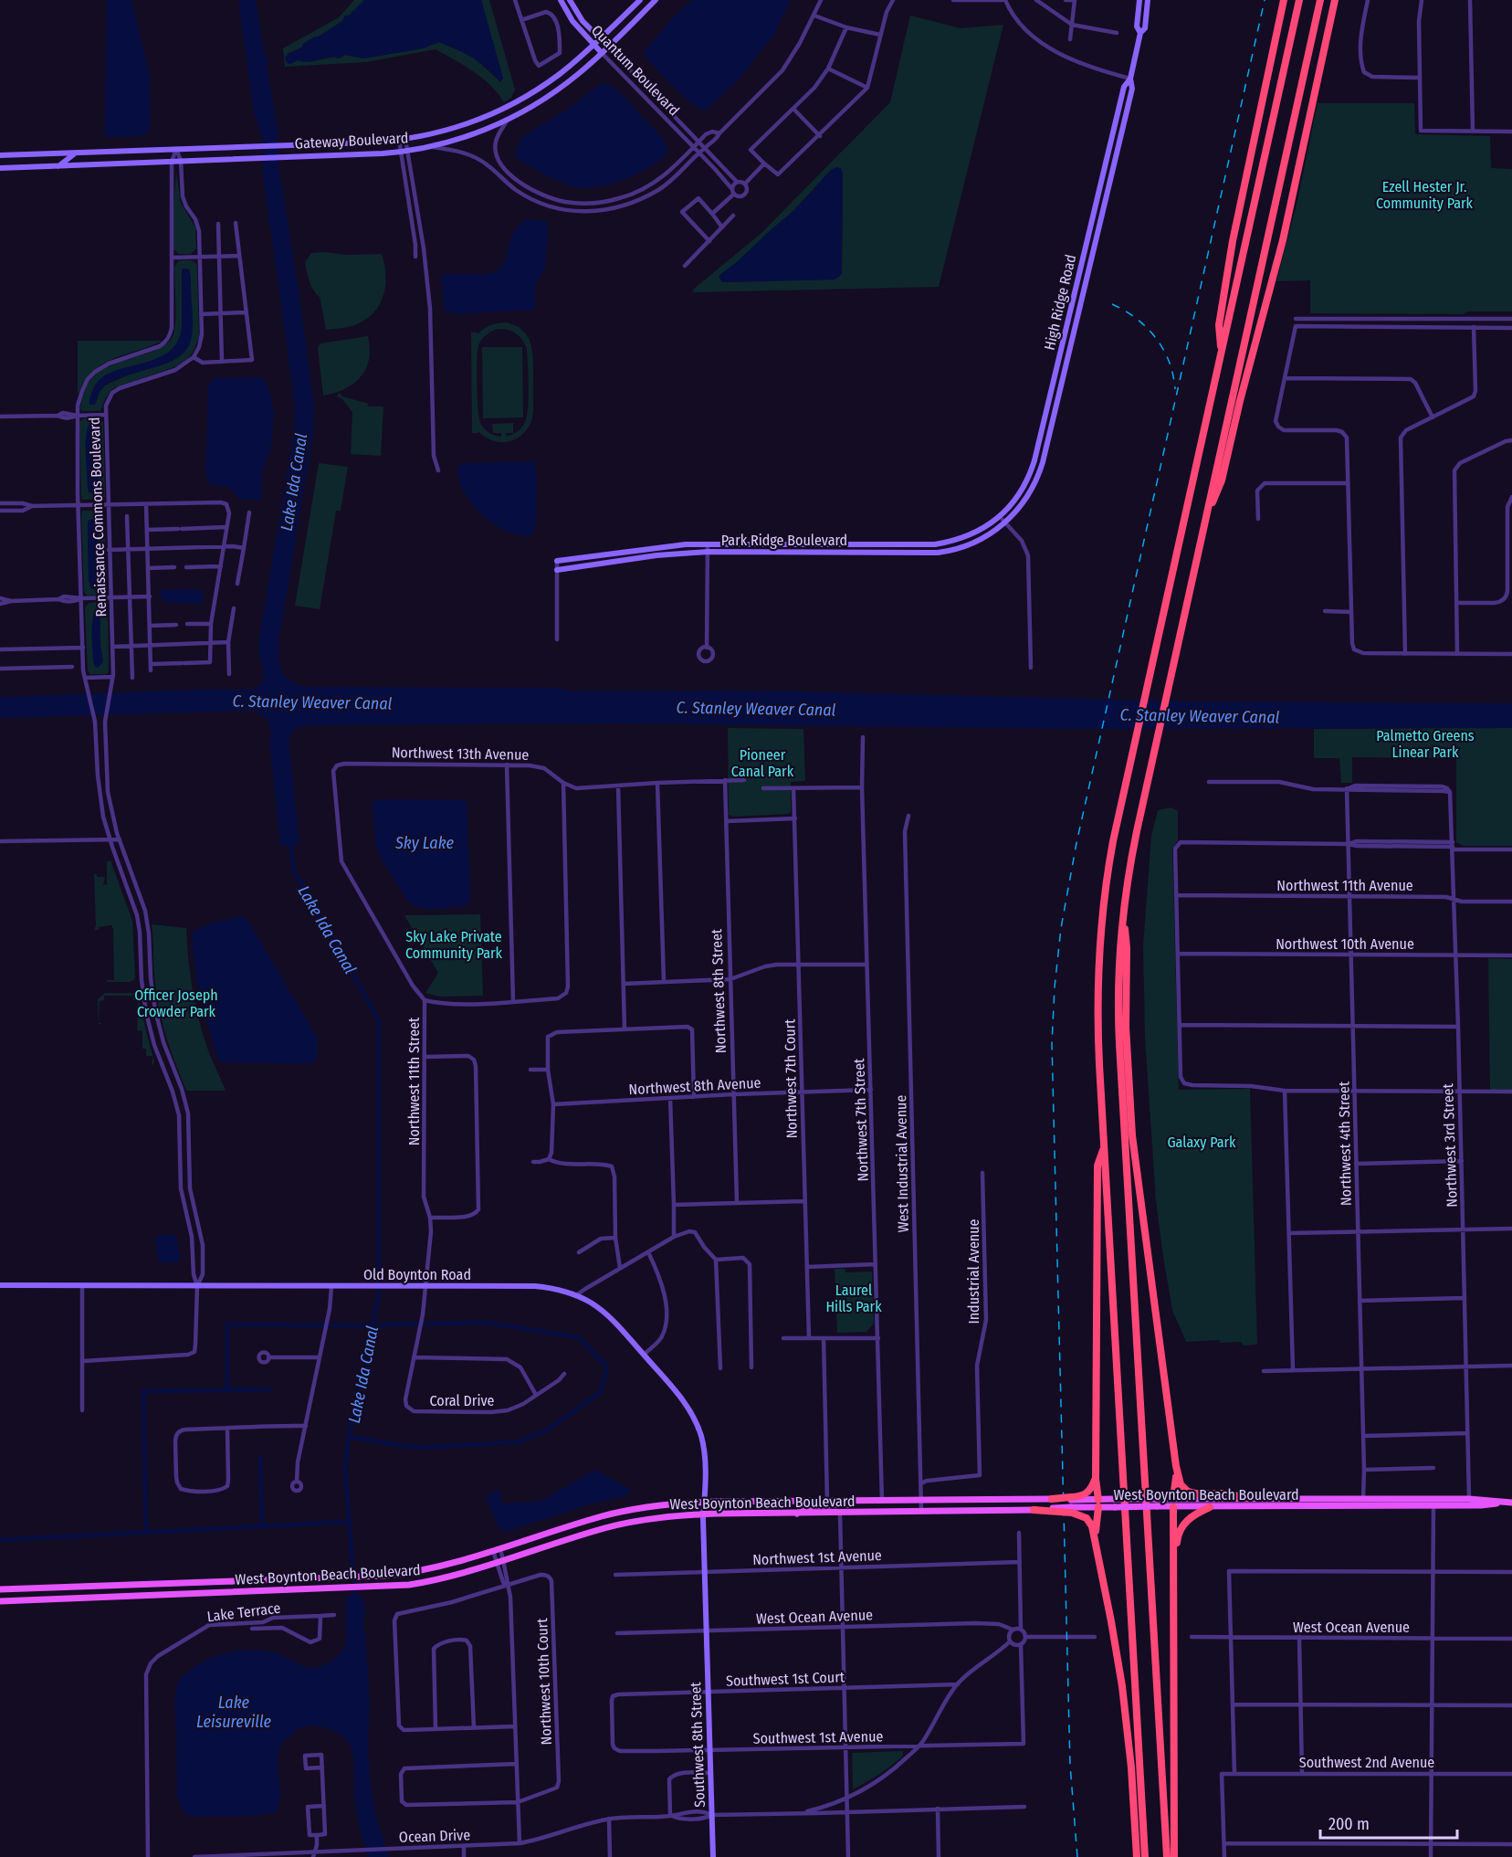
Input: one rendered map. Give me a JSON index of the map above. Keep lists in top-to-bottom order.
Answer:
{
  "streets": {
    "main road": ["West Boynton Beach Boulevard"],
    "street": [
      "Quantum Boulevard",
      "Gateway Boulevard",
      "High Ridge Road",
      "Renaissance Commons Boulevard",
      "Park Ridge Boulevard",
      "Northwest 13th Avenue",
      "Northwest 11th Avenue",
      "Northwest 10th Avenue",
      "Northwest 8th Street",
      "Northwest 7th Court",
      "Northwest 11th Street",
      "Northwest 8th Avenue",
      "Northwest 7th Street",
      "Northwest 4th Street",
      "Northwest 3rd Street",
      "West Industrial Avenue",
      "Industrial Avenue",
      "Old Boynton Road",
      "Coral Drive",
      "Northwest 1st Avenue",
      "Lake Terrace",
      "West Ocean Avenue",
      "Southwest 1st Court",
      "Northwest 10th Court",
      "Southwest 1st Avenue",
      "Southwest 8th Street",
      "Southwest 2nd Avenue",
      "Ocean Drive"
    ]
  },
  "crossings": [
    ["Quantum Boulevard", "Gateway Boulevard"],
    ["Gateway Boulevard", "Renaissance Commons Boulevard"],
    ["High Ridge Road", "Park Ridge Boulevard"],
    ["Renaissance Commons Boulevard", "Old Boynton Road"],
    ["Northwest 13th Avenue", "Northwest 8th Street"],
    ["Northwest 13th Avenue", "Northwest 11th Street"],
    ["Northwest 11th Avenue", "Northwest 4th Street"],
    ["Northwest 11th Avenue", "Northwest 3rd Street"],
    ["Northwest 10th Avenue", "Northwest 4th Street"],
    ["Northwest 10th Avenue", "Northwest 3rd Street"],
    ["Northwest 8th Street", "Northwest 8th Avenue"],
    ["Northwest 7th Court", "Northwest 8th Avenue"],
    ["Northwest 11th Street", "Old Boynton Road"],
    ["Northwest 11th Street", "Coral Drive"],
    ["Northwest 8th Avenue", "Northwest 7th Street"],
    ["Northwest 7th Street", "West Boynton Beach Boulevard"],
    ["Northwest 4th Street", "Northwest 3rd Street"],
    ["Northwest 4th Street", "West Boynton Beach Boulevard"],
    ["Northwest 3rd Street", "West Boynton Beach Boulevard"],
    ["West Industrial Avenue", "Industrial Avenue"],
    ["West Industrial Avenue", "West Boynton Beach Boulevard"],
    ["Old Boynton Road", "Coral Drive"],
    ["Old Boynton Road", "West Boynton Beach Boulevard"],
    ["West Ocean Avenue", "Southwest 1st Avenue"],
    ["West Ocean Avenue", "Southwest 8th Street"],
    ["Southwest 1st Court", "Southwest 1st Avenue"],
    ["Southwest 1st Court", "Southwest 8th Street"],
    ["Southwest 1st Avenue", "Southwest 8th Street"],
    ["Southwest 8th Street", "Ocean Drive"]
  ],
  "water": [
    "Lake Ida Canal",
    "C. Stanley Weaver Canal",
    "Sky Lake",
    "Lake Leisureville"
  ],
  "parks": [
    "Ezell Hester Jr. Community Park",
    "Palmetto Greens Linear Park",
    "Pioneer Canal Park",
    "Sky Lake Private Community Park",
    "Officer Joseph Crowder Park",
    "Galaxy Park",
    "Laurel Hills Park"
  ],
  "scale_bar": "200 m"
}
